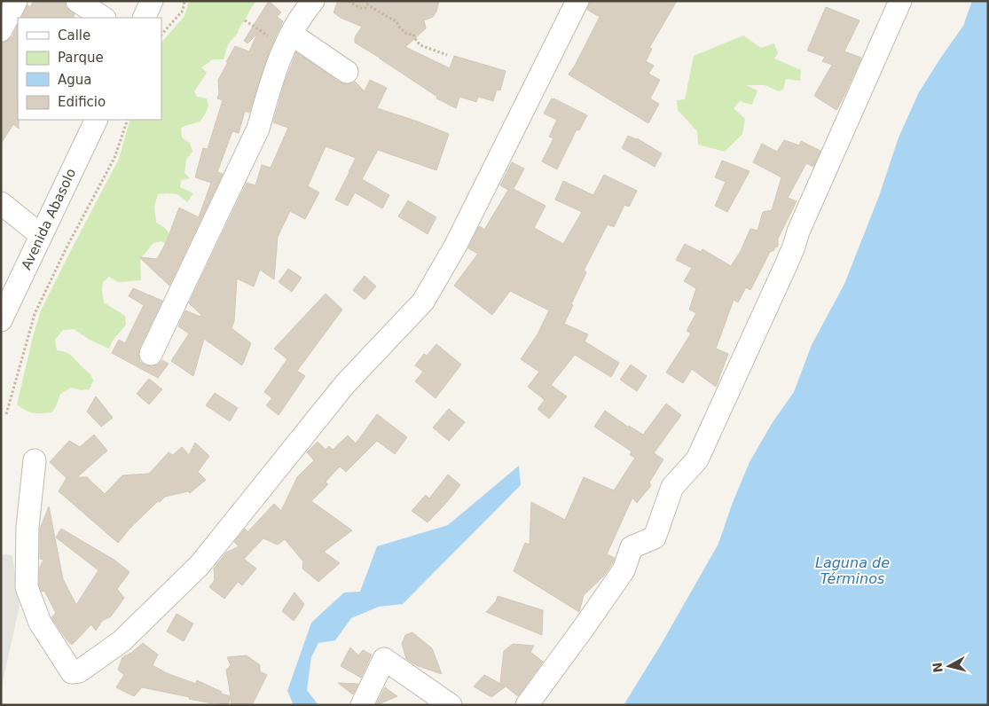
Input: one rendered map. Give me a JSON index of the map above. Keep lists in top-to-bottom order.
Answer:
{
  "streets": {
    "street": ["Avenida Abasolo"]
  },
  "water": ["Laguna de Términos"],
  "legend": [
    "Calle",
    "Parque",
    "Agua",
    "Edificio"
  ],
  "north": "left"
}
